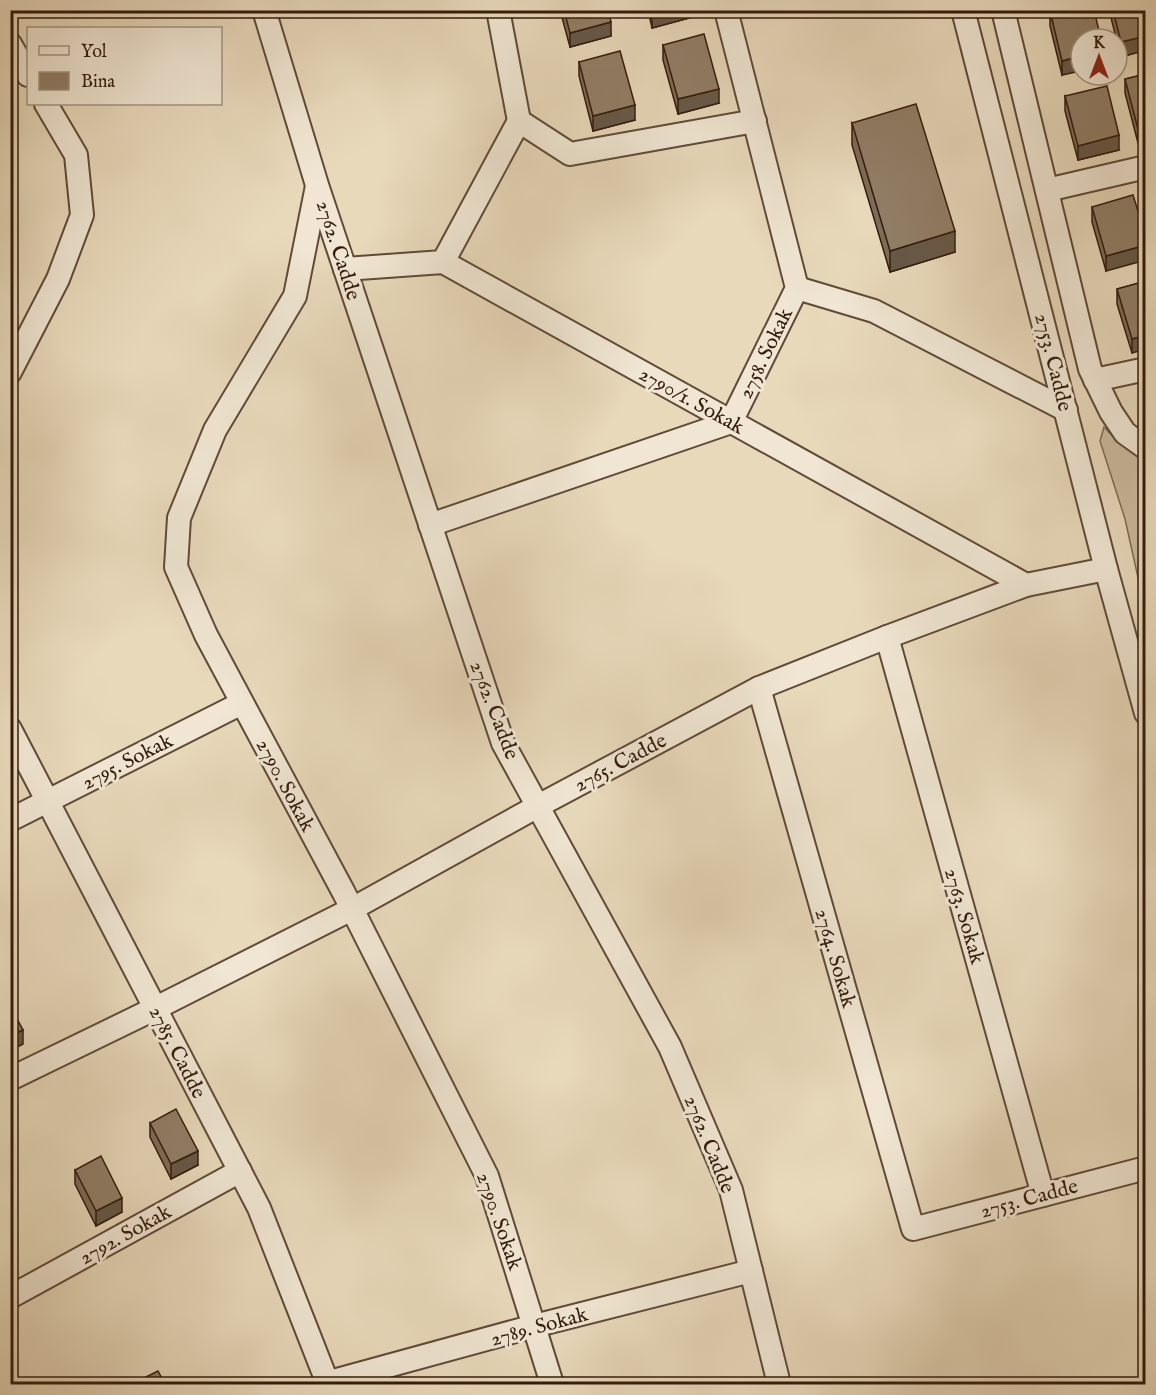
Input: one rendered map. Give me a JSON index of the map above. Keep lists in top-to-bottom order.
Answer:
{
  "streets": {
    "street": [
      "2762. Cadde",
      "2758. Sokak",
      "2753. Cadde",
      "2790/1. Sokak",
      "2795. Sokak",
      "2765. Cadde",
      "2790. Sokak",
      "2763. Sokak",
      "2764. Sokak",
      "2785. Cadde",
      "2792. Sokak",
      "2789. Sokak"
    ]
  },
  "crossings": [
    ["2762. Cadde", "2758. Sokak"],
    ["2762. Cadde", "2765. Cadde"],
    ["2762. Cadde", "2790. Sokak"],
    ["2762. Cadde", "2789. Sokak"],
    ["2758. Sokak", "2790/1. Sokak"],
    ["2753. Cadde", "2765. Cadde"],
    ["2753. Cadde", "2763. Sokak"],
    ["2753. Cadde", "2764. Sokak"],
    ["2790/1. Sokak", "2765. Cadde"],
    ["2795. Sokak", "2790. Sokak"],
    ["2795. Sokak", "2785. Cadde"],
    ["2765. Cadde", "2790. Sokak"],
    ["2765. Cadde", "2763. Sokak"],
    ["2765. Cadde", "2764. Sokak"],
    ["2765. Cadde", "2785. Cadde"],
    ["2790. Sokak", "2789. Sokak"],
    ["2785. Cadde", "2792. Sokak"],
    ["2785. Cadde", "2789. Sokak"]
  ],
  "legend": ["Yol", "Bina"],
  "north": "top"
}
